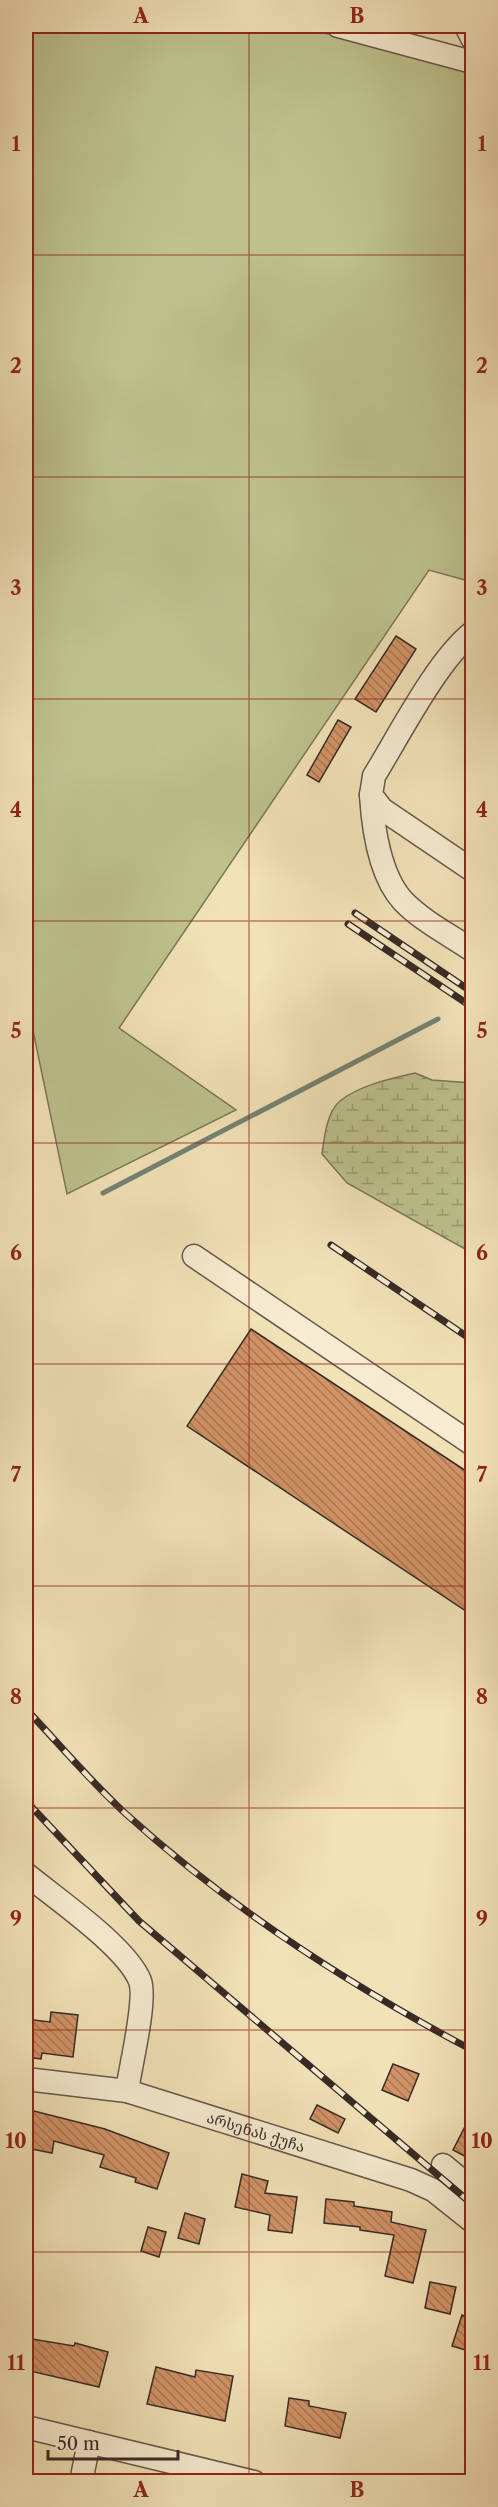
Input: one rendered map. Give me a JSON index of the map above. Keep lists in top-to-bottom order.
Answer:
{
  "streets": {
    "street": ["არსენას ქუჩა"]
  },
  "scale_bar": "50 m",
  "grid": {
    "columns": ["A", "B"],
    "rows": [
      "1",
      "2",
      "3",
      "4",
      "5",
      "6",
      "7",
      "8",
      "9",
      "10",
      "11"
    ]
  }
}
